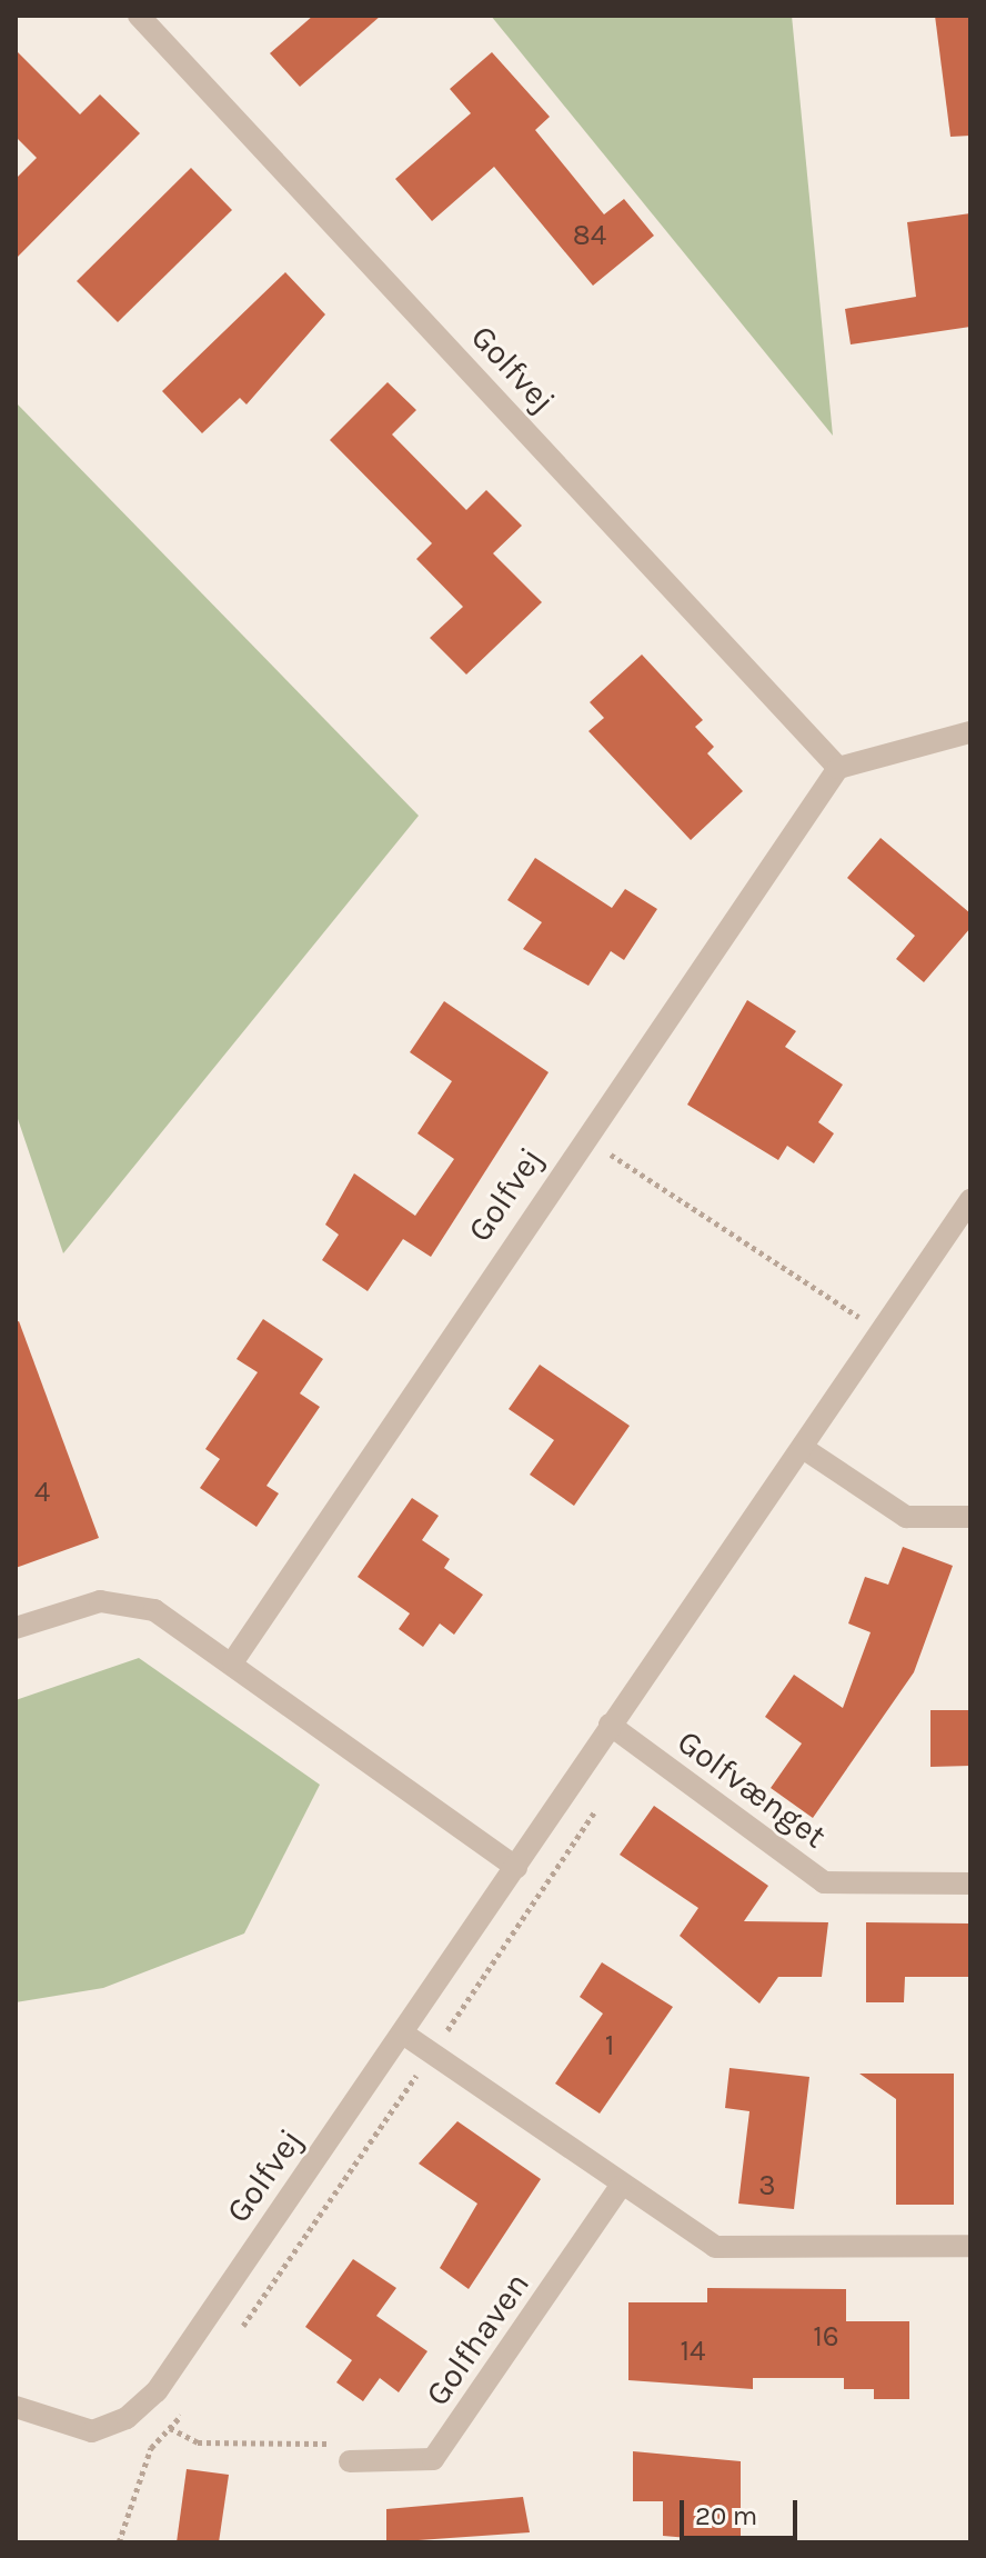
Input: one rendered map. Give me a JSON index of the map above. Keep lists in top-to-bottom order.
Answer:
{
  "streets": {
    "street": ["Golfvej", "Golfvænget", "Golfhaven"]
  },
  "crossings": [
    ["Golfvej", "Golfvænget"]
  ],
  "house_numbers": [
    "84",
    "4",
    "1",
    "3",
    "16",
    "14"
  ],
  "scale_bar": "20 m"
}
